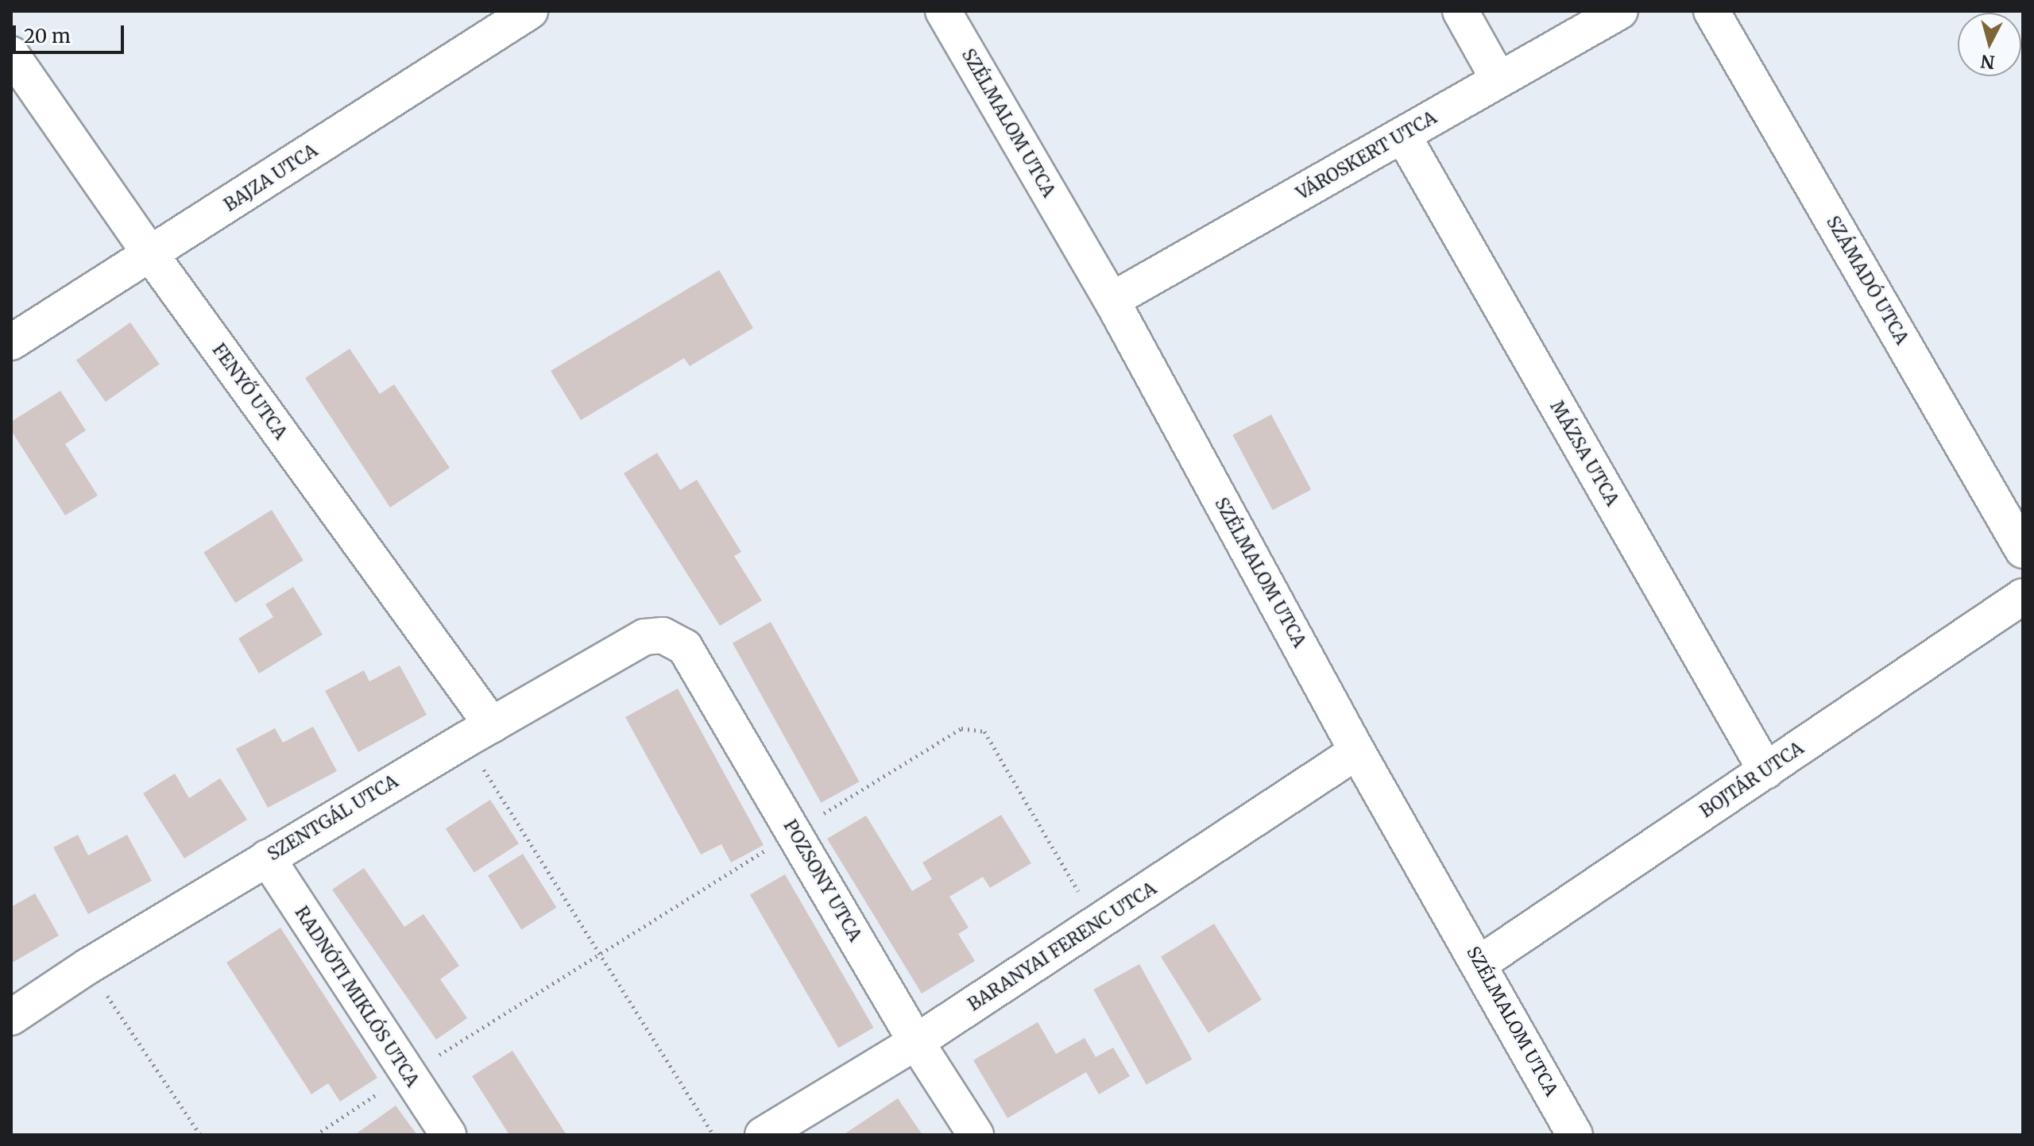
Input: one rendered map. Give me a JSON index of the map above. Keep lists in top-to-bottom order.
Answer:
{
  "streets": {
    "street": [
      "SZÉLMALOM UTCA",
      "VÁROSKERT UTCA",
      "BAJZA UTCA",
      "SZÁMADÓ UTCA",
      "FENYŐ UTCA",
      "MÁZSA UTCA",
      "BOJTÁR UTCA",
      "SZENTGÁL UTCA",
      "POZSONY UTCA",
      "BARANYAI FERENC UTCA",
      "RADNÓTI MIKLÓS UTCA"
    ]
  },
  "crossings": [
    ["SZÉLMALOM UTCA", "VÁROSKERT UTCA"],
    ["SZÉLMALOM UTCA", "BOJTÁR UTCA"],
    ["SZÉLMALOM UTCA", "BARANYAI FERENC UTCA"],
    ["VÁROSKERT UTCA", "MÁZSA UTCA"],
    ["BAJZA UTCA", "FENYŐ UTCA"],
    ["FENYŐ UTCA", "SZENTGÁL UTCA"],
    ["MÁZSA UTCA", "BOJTÁR UTCA"],
    ["SZENTGÁL UTCA", "POZSONY UTCA"],
    ["SZENTGÁL UTCA", "RADNÓTI MIKLÓS UTCA"],
    ["POZSONY UTCA", "BARANYAI FERENC UTCA"]
  ],
  "scale_bar": "20 m",
  "north": "bottom"
}
